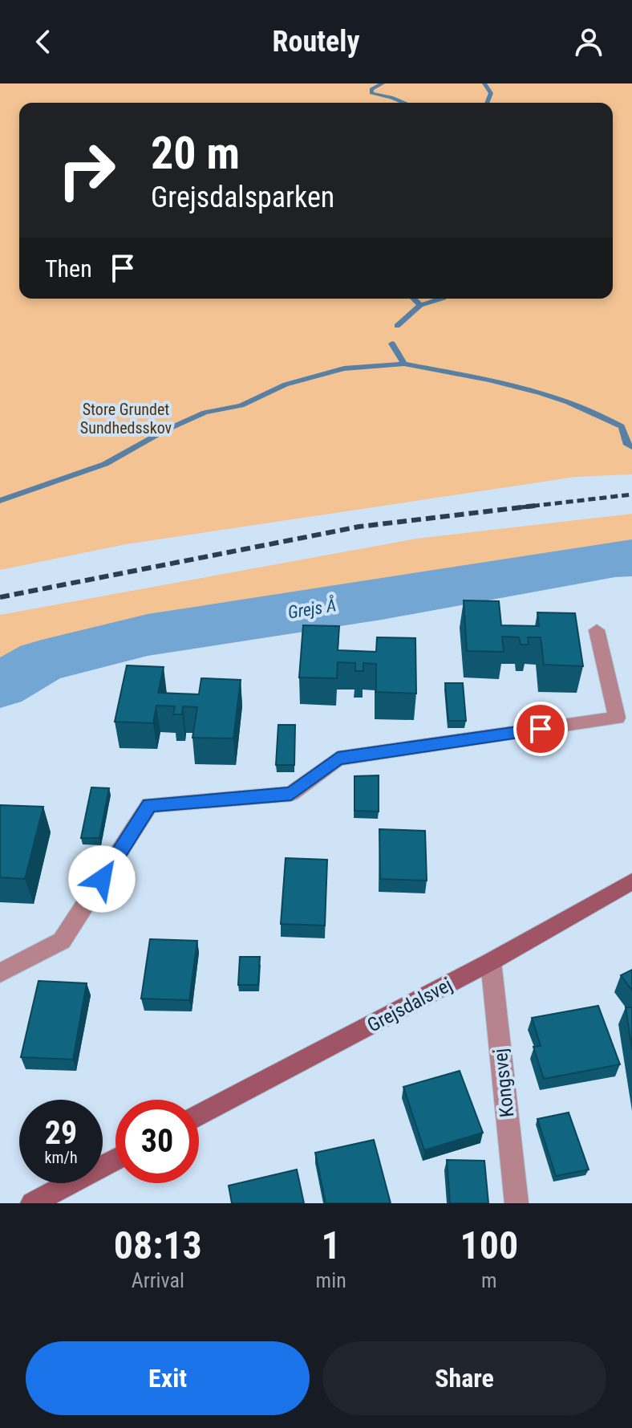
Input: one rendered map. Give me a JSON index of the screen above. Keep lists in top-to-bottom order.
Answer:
{
  "streets": {
    "street": ["Grejsdalsvej", "Kongsvej"]
  },
  "crossings": [
    ["Grejsdalsvej", "Kongsvej"]
  ],
  "water": ["Grejs Å"],
  "parks": ["Store Grundet Sundhedsskov"],
  "page": {
    "header": "Routely",
    "turn": ["20 m", "Grejsdalsparken"],
    "then": "Then",
    "speed": "29 km/h",
    "limit": "30",
    "eta": [
      "08:13",
      "Arrival",
      "1",
      "min",
      "100",
      "m"
    ],
    "buttons": ["Exit", "Share"]
  }
}
